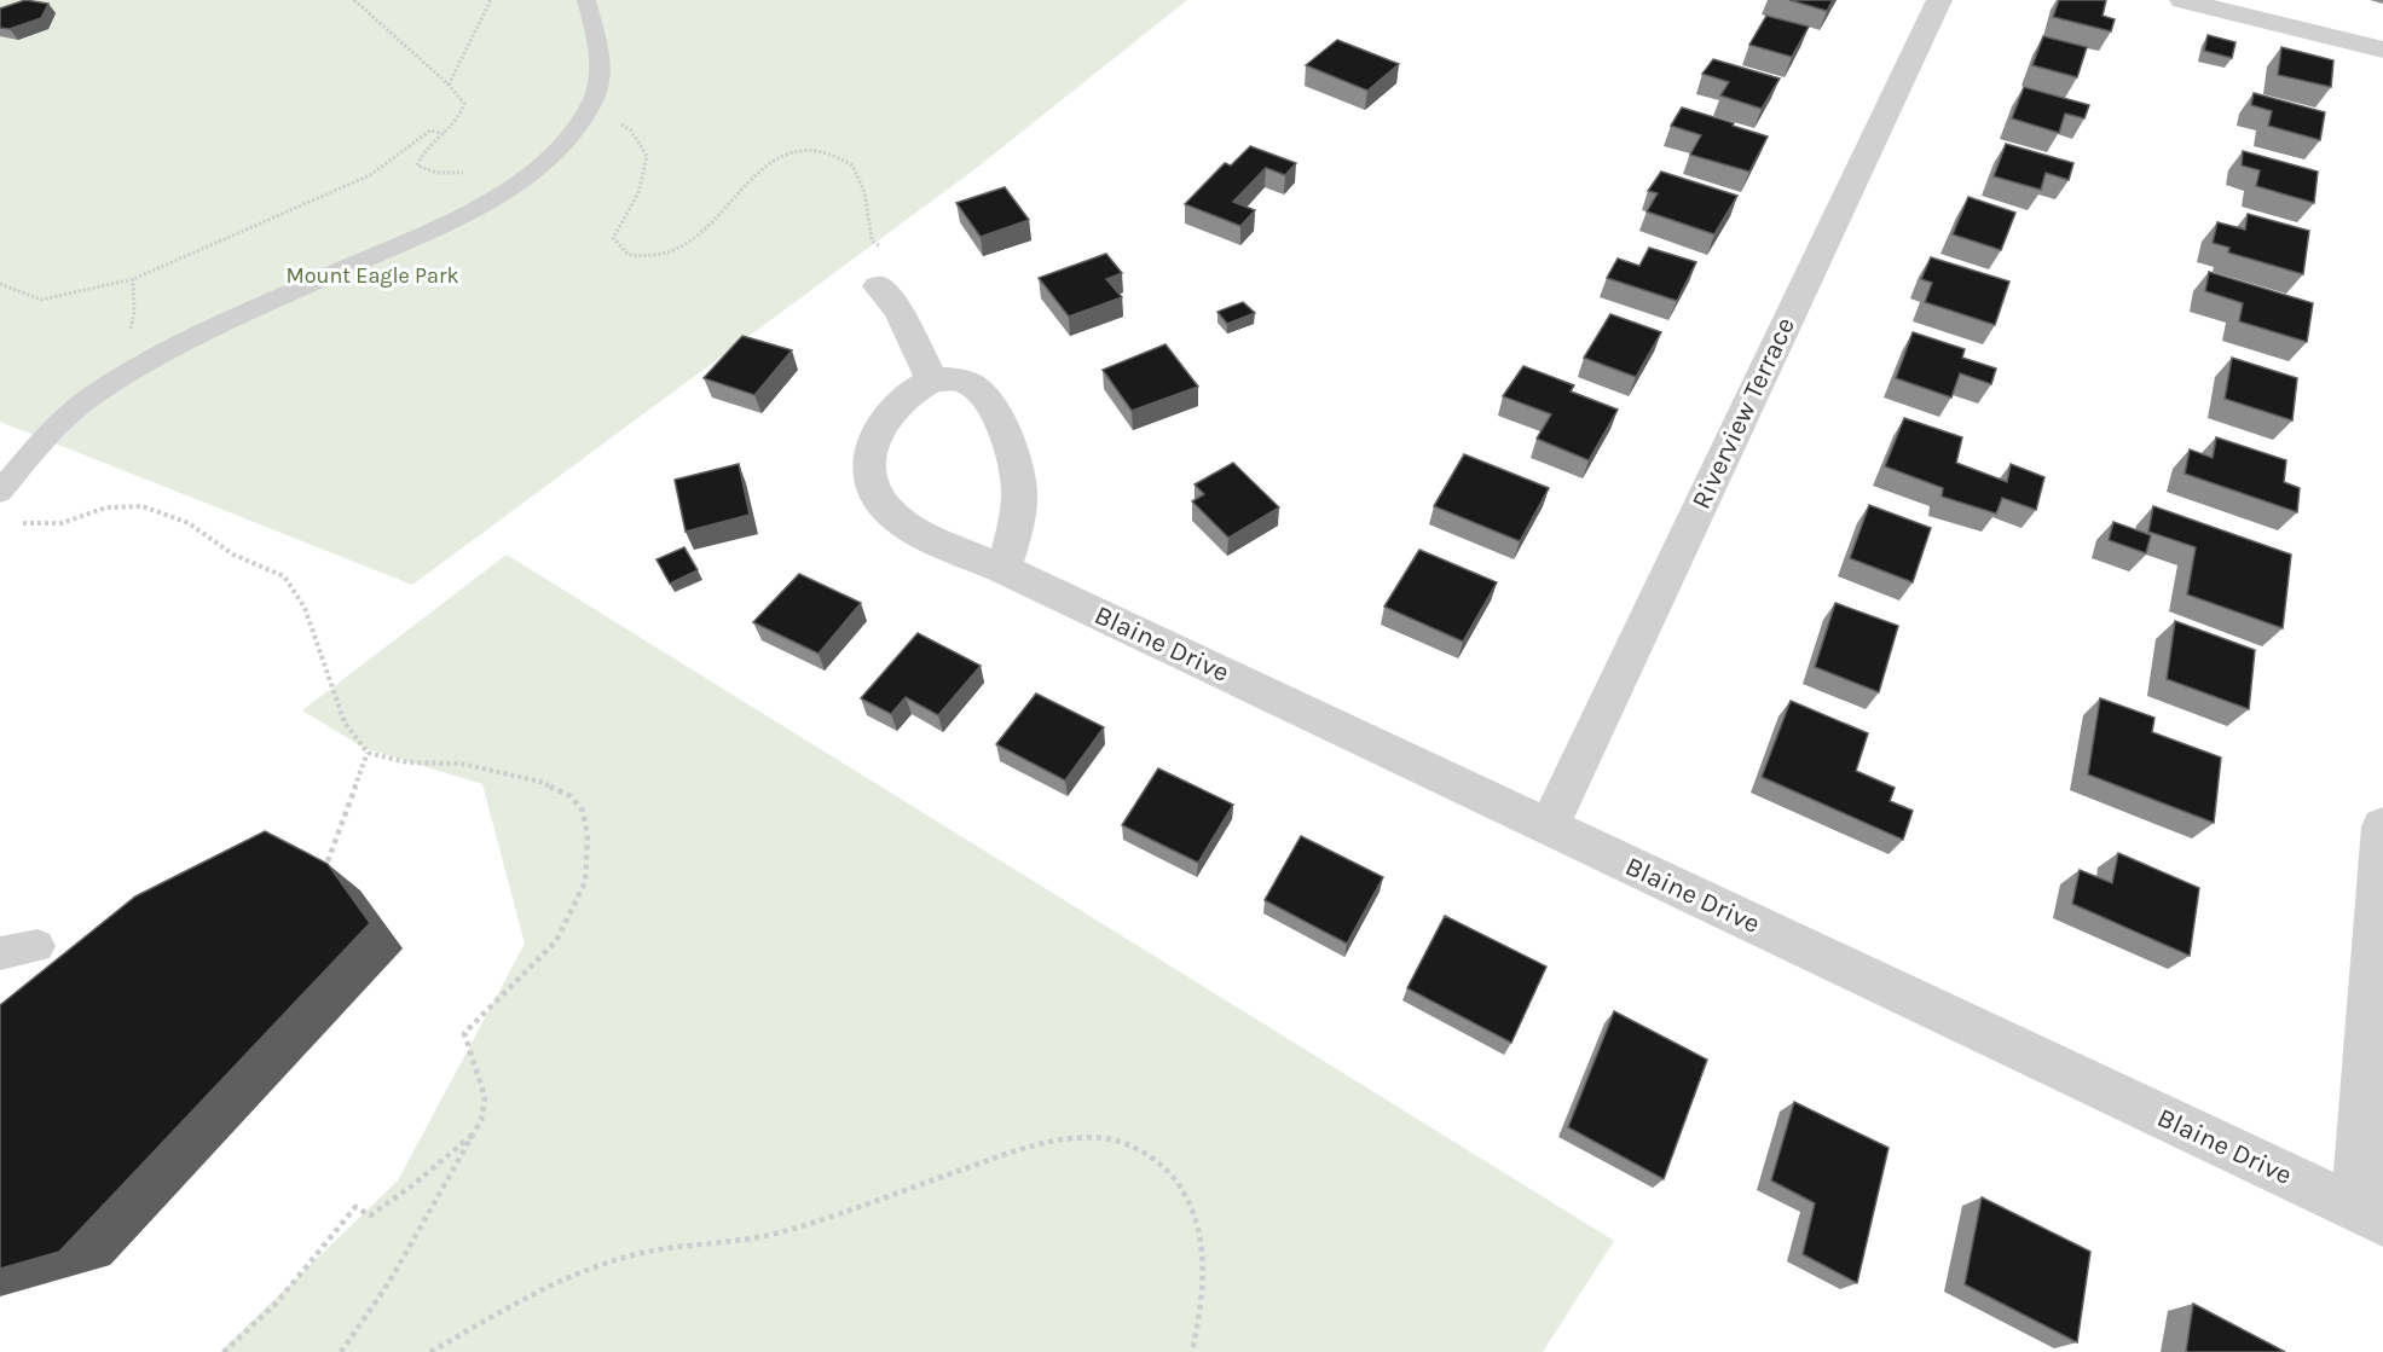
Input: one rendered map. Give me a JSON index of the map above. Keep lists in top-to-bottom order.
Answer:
{
  "streets": {
    "street": ["Riverview Terrace", "Blaine Drive"]
  },
  "crossings": [
    ["Riverview Terrace", "Blaine Drive"]
  ],
  "parks": ["Mount Eagle Park"]
}
